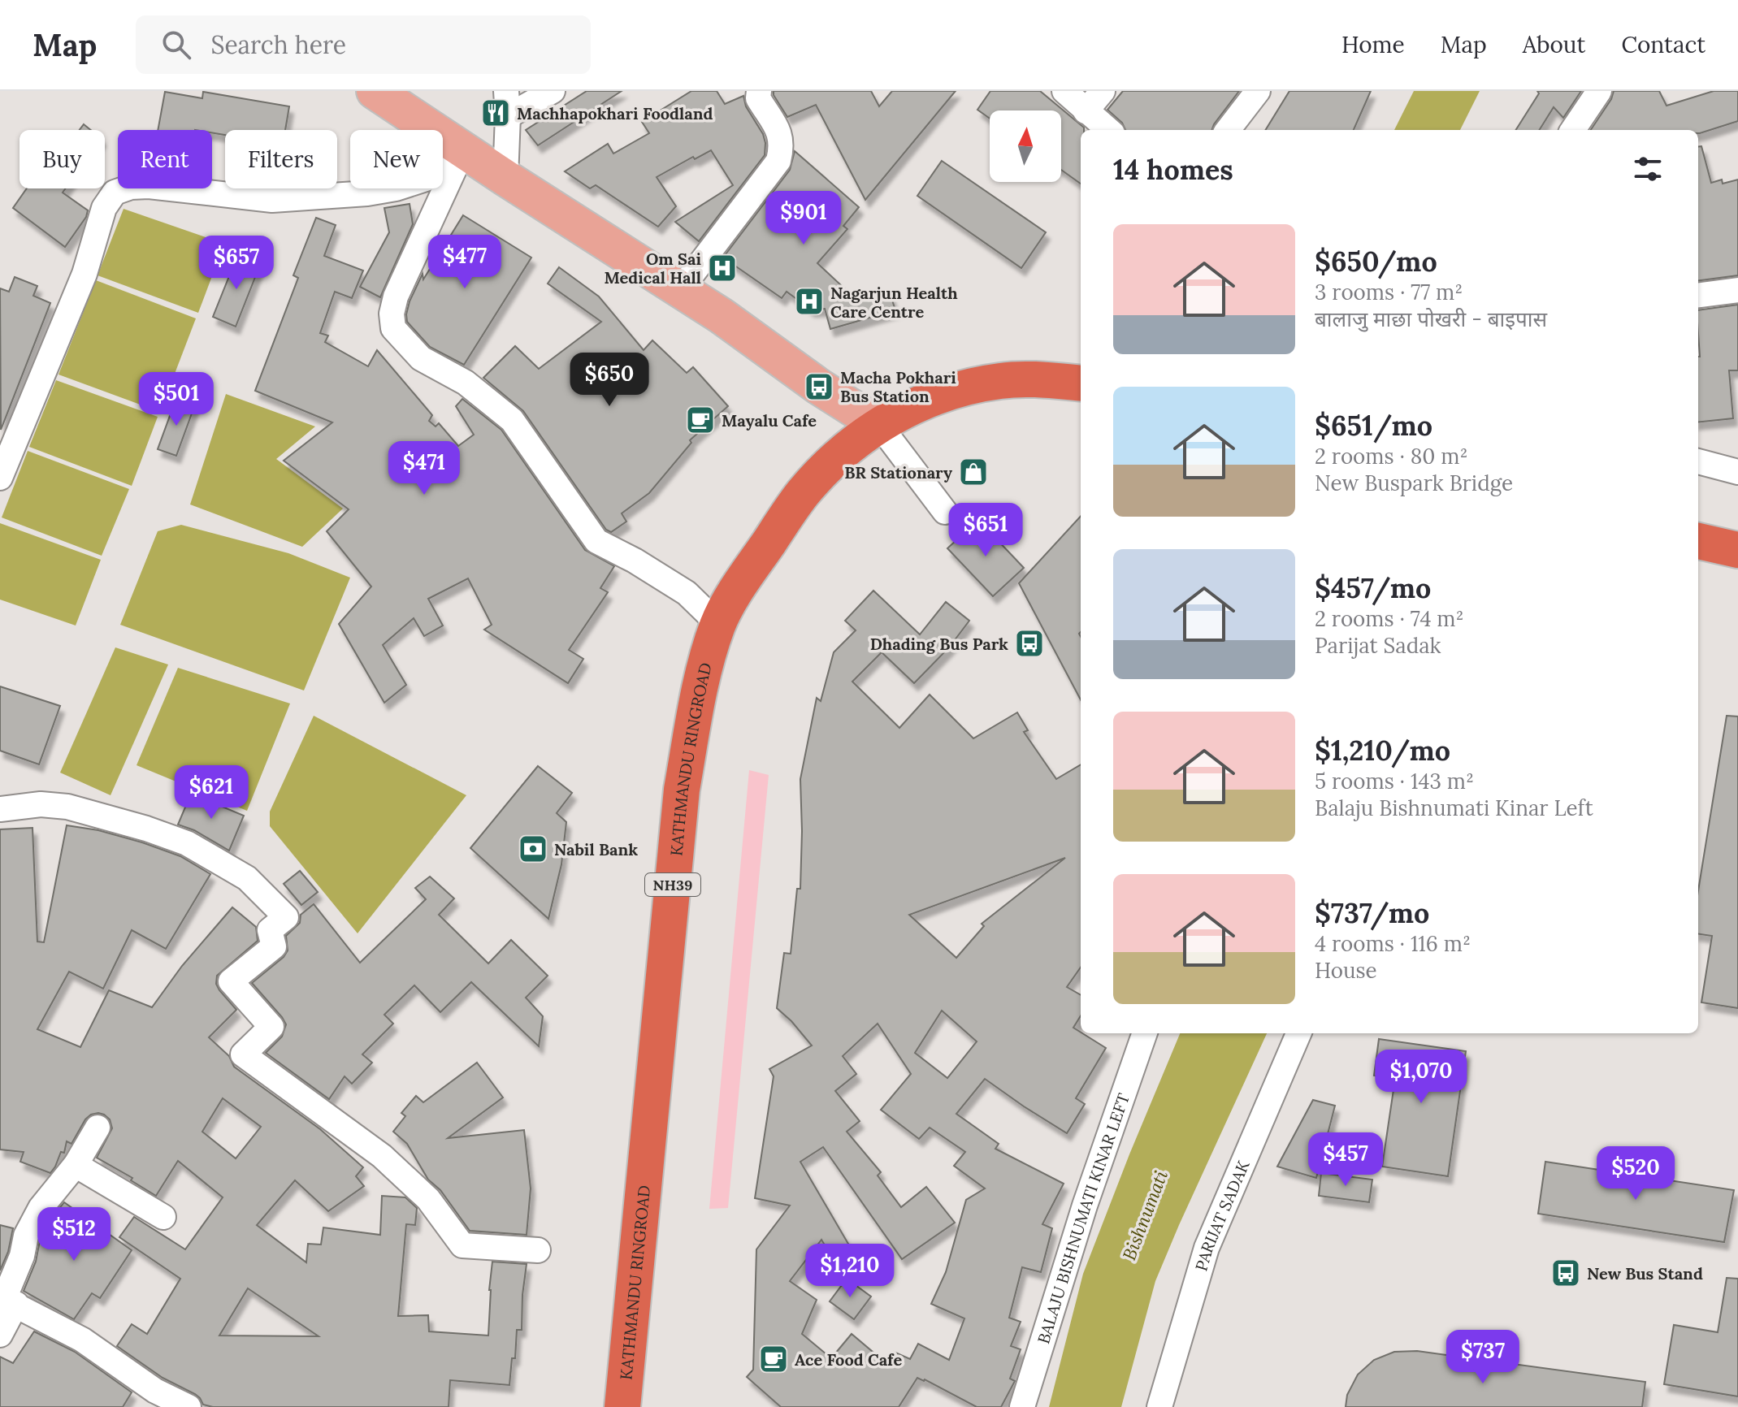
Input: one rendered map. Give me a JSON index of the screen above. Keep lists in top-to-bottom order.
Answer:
{
  "streets": {
    "highway": ["KATHMANDU RINGROAD", "NH39"],
    "street": ["PARIJAT SADAK", "BALAJU BISHNUMATI KINAR LEFT"]
  },
  "water": ["Bishnumati"],
  "places": {
    "restaurant": ["Machhapokhari Foodland"],
    "hospital": ["Om Sai Medical Hall", "Nagarjun Health Care Centre"],
    "bus stop": ["Macha Pokhari Bus Station", "Dhading Bus Park", "New Bus Stand"],
    "cafe": ["Mayalu Cafe", "Ace Food Cafe"],
    "shop": ["BR Stationary"],
    "bank": ["Nabil Bank"]
  },
  "north": "top",
  "page": {
    "header": "Map",
    "search": "Search here",
    "nav": [
      "Home",
      "Map",
      "About",
      "Contact"
    ],
    "chip": [
      "Buy",
      "Rent",
      "Filters",
      "New"
    ],
    "heading": "14 homes",
    "price": [
      "$901",
      "$477",
      "$657",
      "$650",
      "$501",
      "$471",
      "$651",
      "$621",
      "$1,070",
      "$457",
      "$520",
      "$512",
      "$1,210",
      "$737"
    ],
    "list": [
      {
        "name": "$650/mo",
        "note": "3 rooms · 77 m² · बालाजु माछा पोखरी - बाइपास"
      },
      {
        "name": "$651/mo",
        "note": "2 rooms · 80 m² · New Buspark Bridge"
      },
      {
        "name": "$457/mo",
        "note": "2 rooms · 74 m² · Parijat Sadak"
      },
      {
        "name": "$1,210/mo",
        "note": "5 rooms · 143 m² · Balaju Bishnumati Kinar Left"
      },
      {
        "name": "$737/mo",
        "note": "4 rooms · 116 m² · House"
      }
    ]
  }
}
